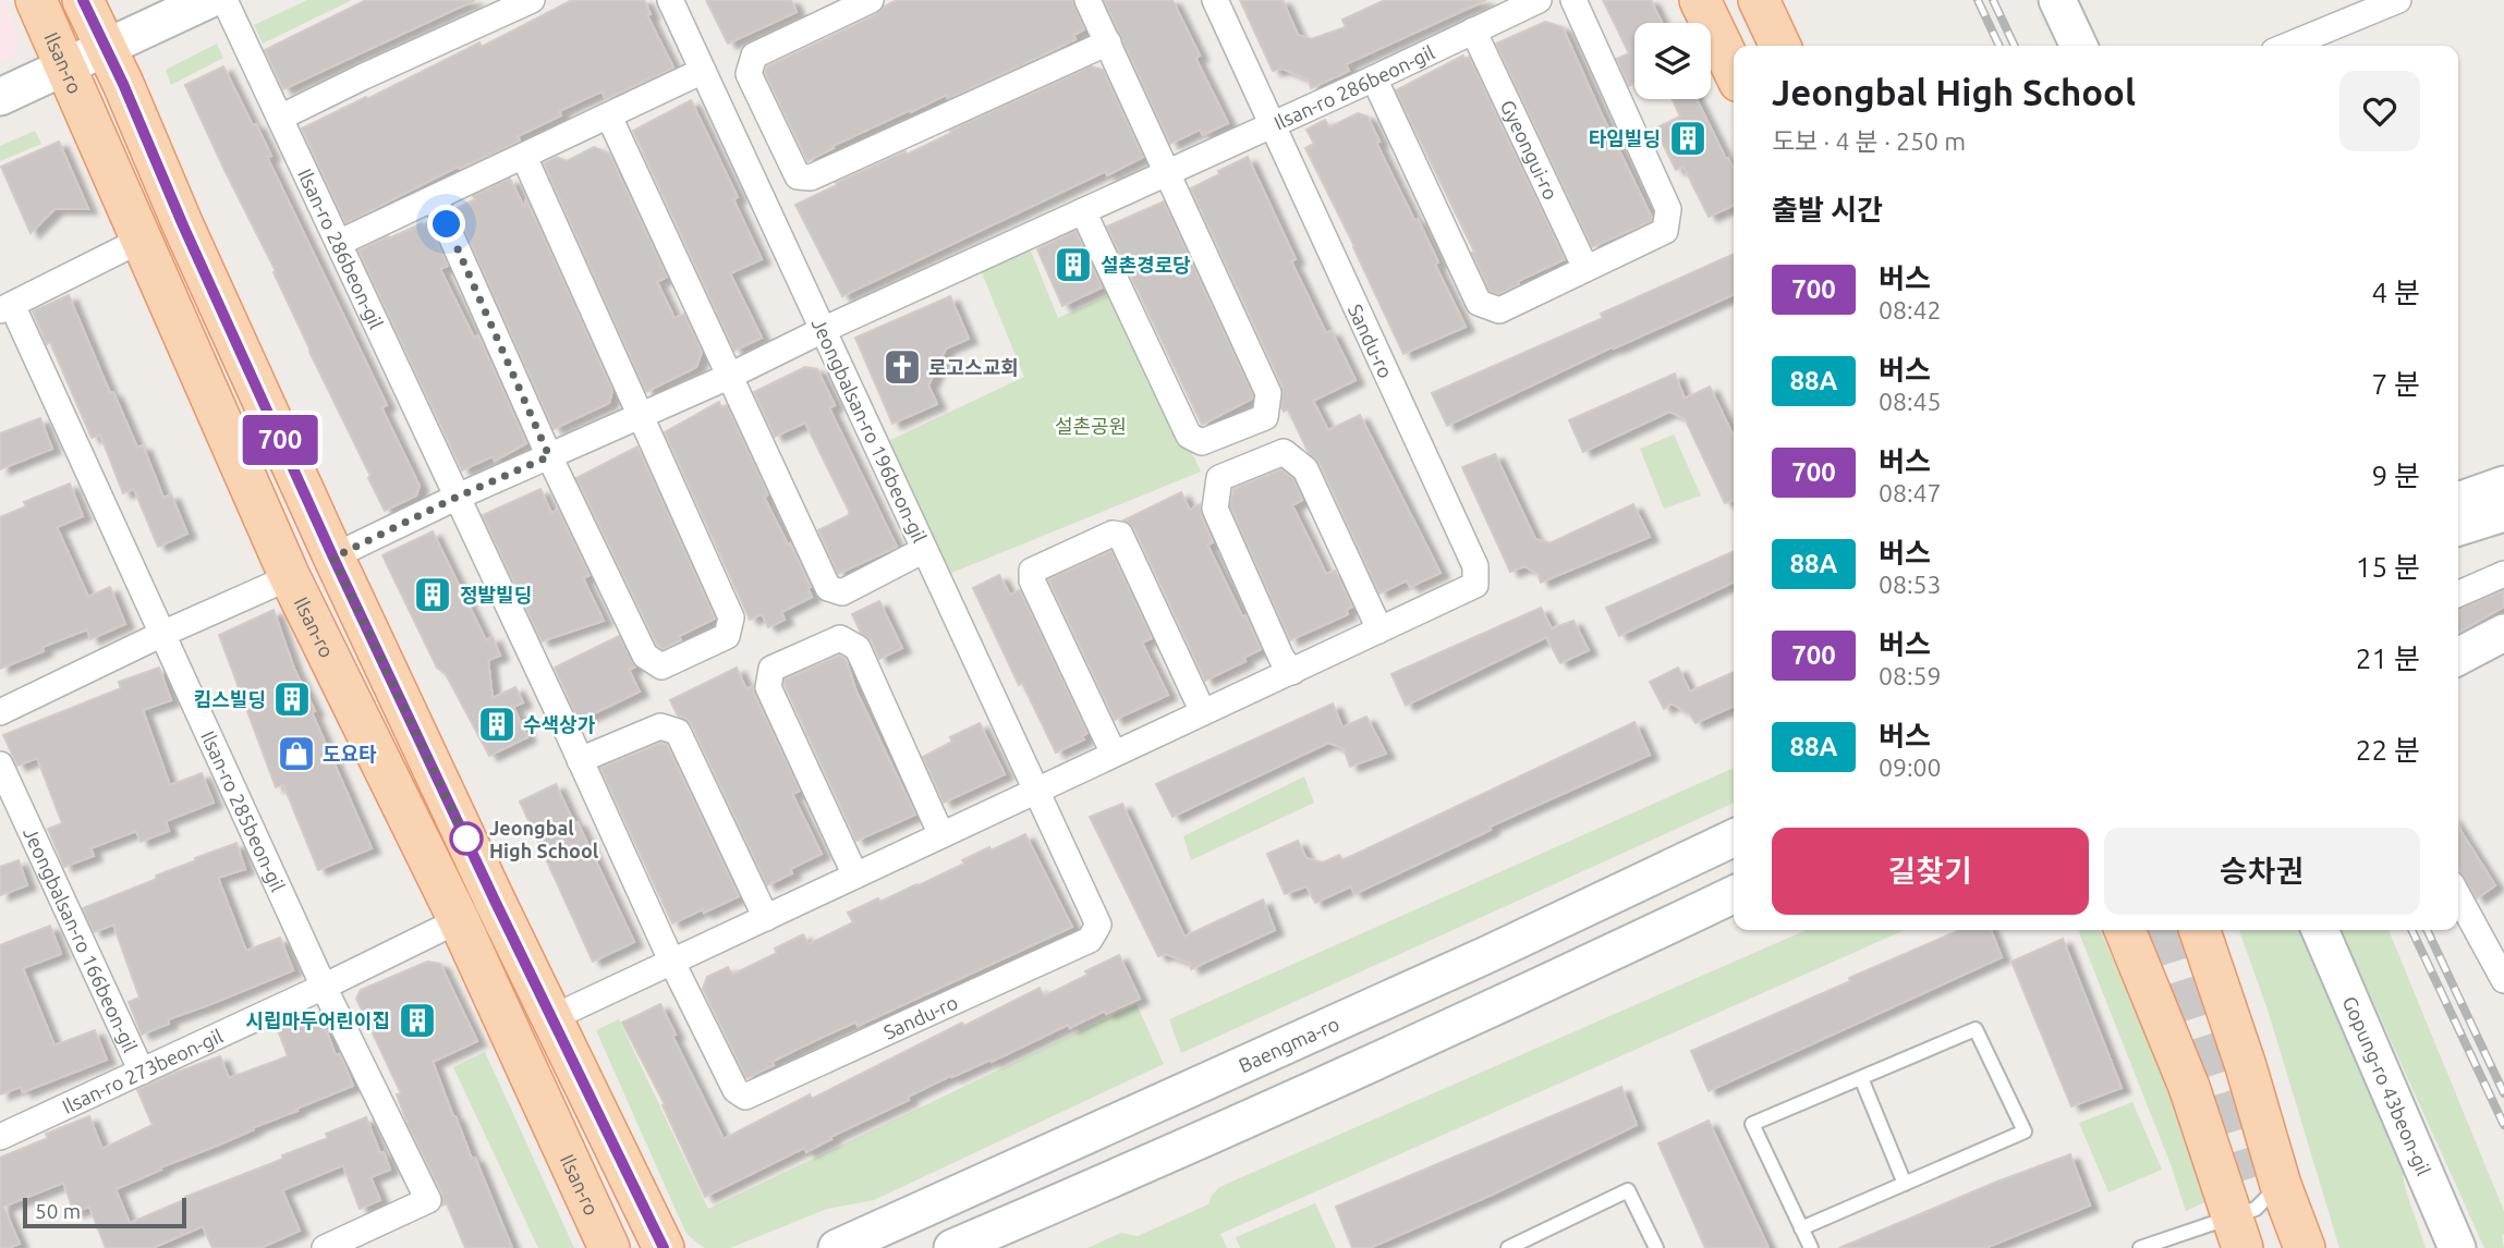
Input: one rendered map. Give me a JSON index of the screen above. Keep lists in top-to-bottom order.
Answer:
{
  "streets": {
    "main road": ["Ilsan-ro", "Baengma-ro", "Gopung-ro 43beon-gil"],
    "street": [
      "Ilsan-ro 286beon-gil",
      "Gyeongui-ro",
      "Sandu-ro",
      "Jeongbalsan-ro 196beon-gil",
      "Ilsan-ro 285beon-gil",
      "Jeongbalsan-ro 166beon-gil",
      "Ilsan-ro 273beon-gil"
    ]
  },
  "crossings": [
    ["Ilsan-ro", "Ilsan-ro 273beon-gil"],
    ["Ilsan-ro 286beon-gil", "Gyeongui-ro"],
    ["Ilsan-ro 286beon-gil", "Sandu-ro"],
    ["Ilsan-ro 286beon-gil", "Jeongbalsan-ro 196beon-gil"],
    ["Sandu-ro", "Jeongbalsan-ro 196beon-gil"],
    ["Ilsan-ro 285beon-gil", "Ilsan-ro 273beon-gil"],
    ["Jeongbalsan-ro 166beon-gil", "Ilsan-ro 273beon-gil"]
  ],
  "parks": ["설촌공원"],
  "places": {
    "building": [
      "타임빌딩",
      "설촌경로당",
      "정발빌딩",
      "킴스빌딩",
      "수색상가",
      "시립마두어린이집"
    ],
    "church": ["로고스교회"],
    "shop": ["도요타"],
    "other": ["Jeongbal High School"]
  },
  "lines": ["bus line 700"],
  "scale_bar": "50 m",
  "page": {
    "on_map": "700",
    "heading": [
      ["Jeongbal High School", "도보 · 4 분 · 250 m"],
      "출발 시간"
    ],
    "list": [
      {
        "mark": "700",
        "name": "버스",
        "note": "08:42",
        "value": "4 분"
      },
      {
        "mark": "88A",
        "name": "버스",
        "note": "08:45",
        "value": "7 분"
      },
      {
        "mark": "700",
        "name": "버스",
        "note": "08:47",
        "value": "9 분"
      },
      {
        "mark": "88A",
        "name": "버스",
        "note": "08:53",
        "value": "15 분"
      },
      {
        "mark": "700",
        "name": "버스",
        "note": "08:59",
        "value": "21 분"
      },
      {
        "mark": "88A",
        "name": "버스",
        "note": "09:00",
        "value": "22 분"
      }
    ],
    "buttons": ["길찾기", "승차권"],
    "scale": "50 m"
  }
}
